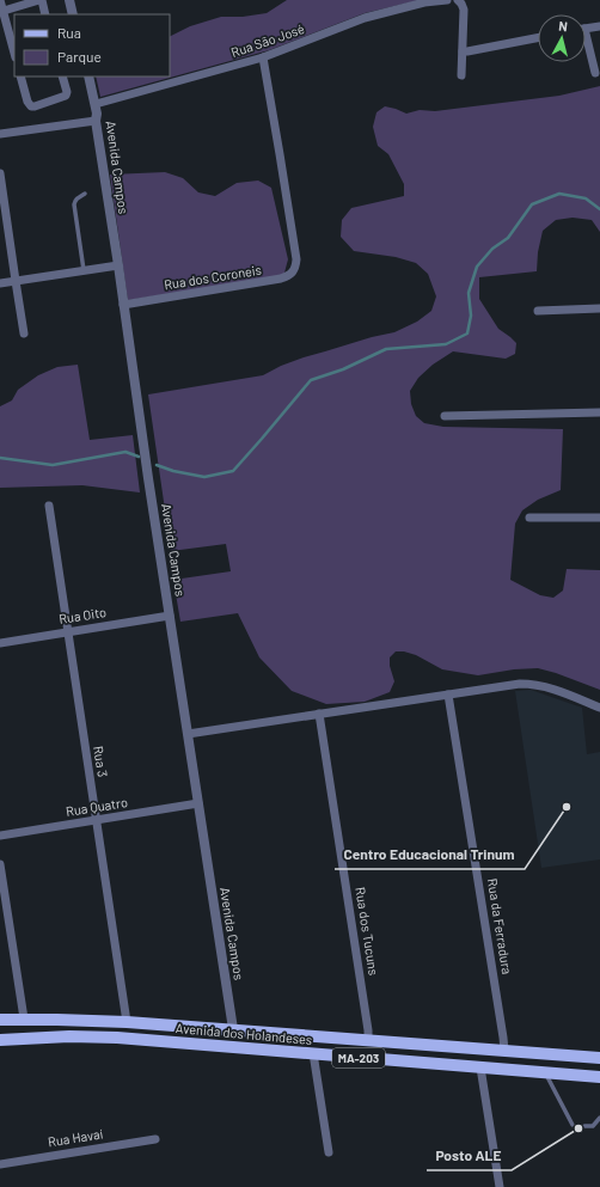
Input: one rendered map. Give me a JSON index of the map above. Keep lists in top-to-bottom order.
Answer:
{
  "streets": {
    "main road": ["Avenida dos Holandeses", "MA-203"],
    "street": [
      "Rua São José",
      "Avenida Campos",
      "Rua dos Coroneis",
      "Rua Oito",
      "Rua 3",
      "Rua Quatro",
      "Rua da Ferradura",
      "Rua dos Tucuns",
      "Rua Havaí"
    ]
  },
  "crossings": [
    ["Rua São José", "Avenida Campos"],
    ["Rua São José", "Rua dos Coroneis"],
    ["Avenida Campos", "Rua dos Coroneis"],
    ["Avenida Campos", "Rua Oito"],
    ["Avenida Campos", "Rua Quatro"],
    ["Avenida Campos", "Avenida dos Holandeses"],
    ["Rua Oito", "Rua 3"],
    ["Rua 3", "Rua Quatro"],
    ["Rua 3", "Avenida dos Holandeses"],
    ["Rua da Ferradura", "Avenida dos Holandeses"],
    ["Rua dos Tucuns", "Avenida dos Holandeses"]
  ],
  "places": ["Centro Educacional Trinum", "Posto ALE"],
  "legend": ["Rua", "Parque"],
  "north": "top"
}
